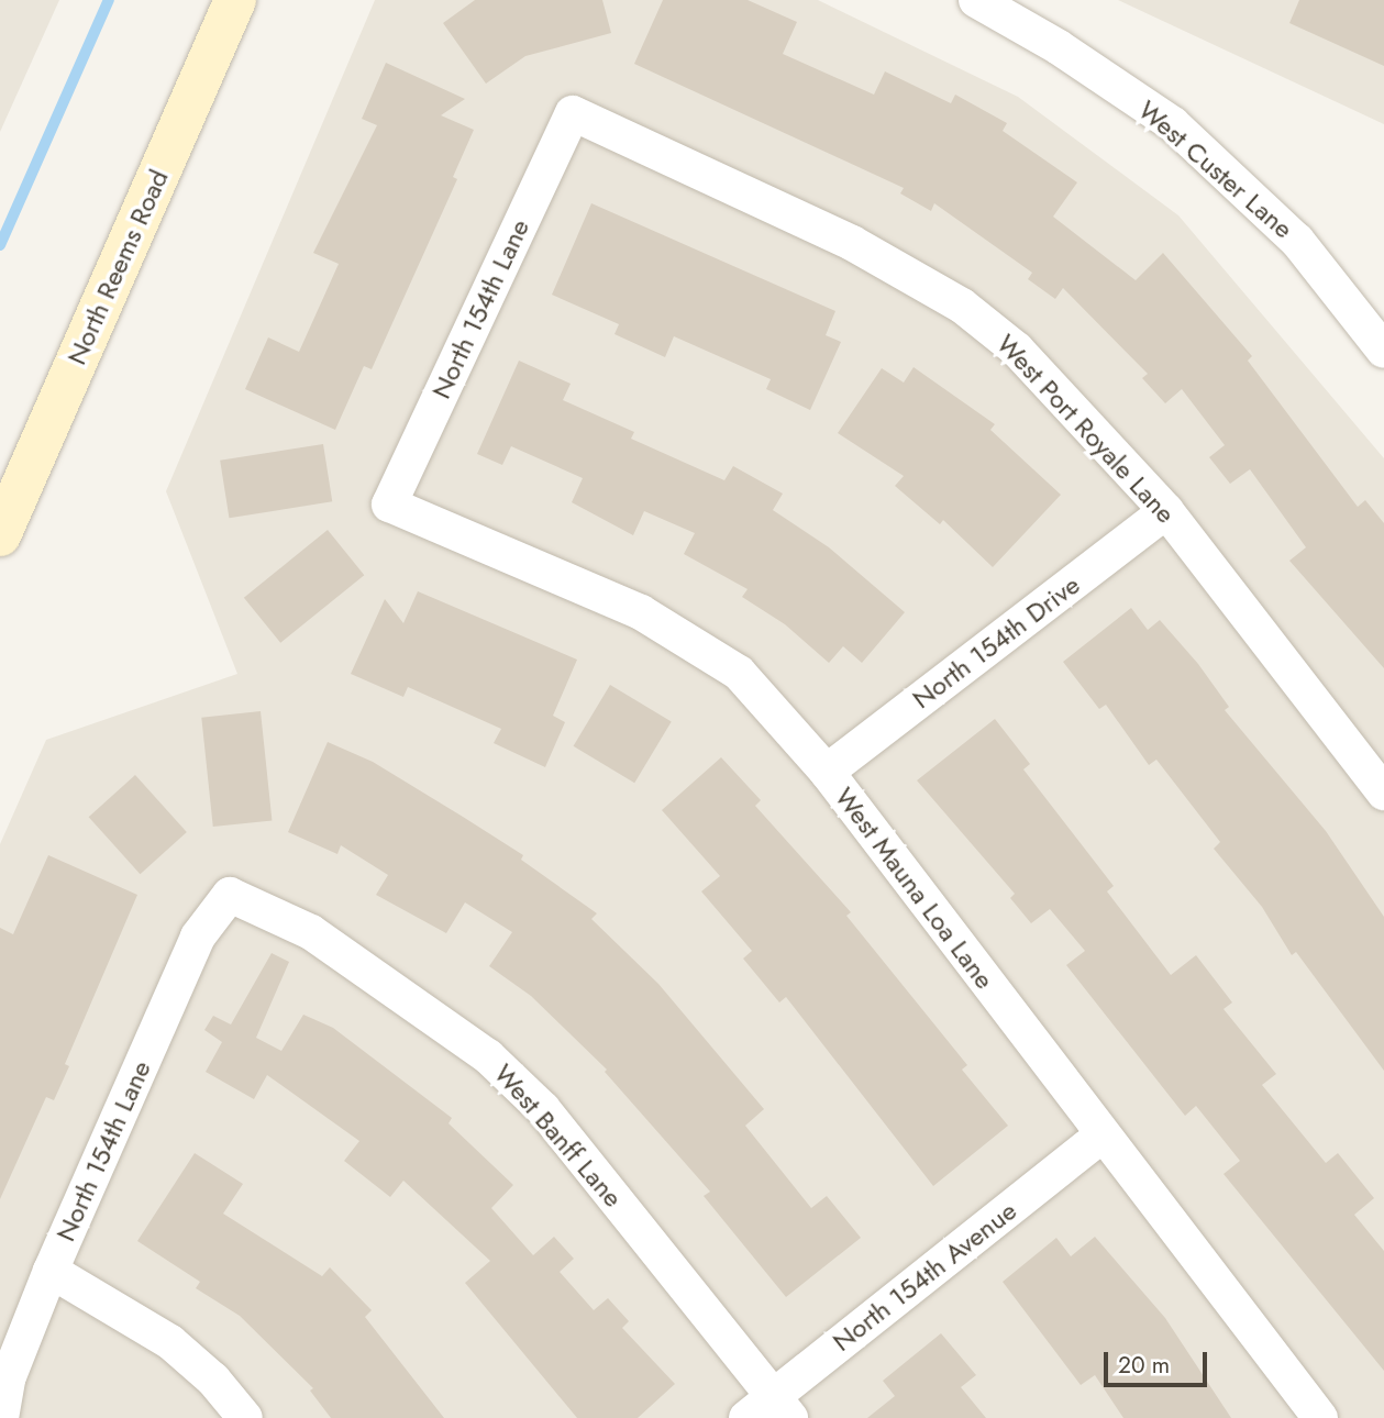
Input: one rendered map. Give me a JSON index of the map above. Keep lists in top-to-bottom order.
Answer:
{
  "streets": {
    "main road": ["North Reems Road"],
    "street": [
      "West Custer Lane",
      "North 154th Lane",
      "West Port Royale Lane",
      "North 154th Drive",
      "West Mauna Loa Lane",
      "West Banff Lane",
      "North 154th Avenue"
    ]
  },
  "crossings": [
    ["North 154th Lane", "West Port Royale Lane"],
    ["North 154th Lane", "West Mauna Loa Lane"],
    ["North 154th Lane", "West Banff Lane"],
    ["West Port Royale Lane", "North 154th Drive"],
    ["North 154th Drive", "West Mauna Loa Lane"],
    ["West Mauna Loa Lane", "North 154th Avenue"],
    ["West Banff Lane", "North 154th Avenue"]
  ],
  "scale_bar": "20 m"
}
